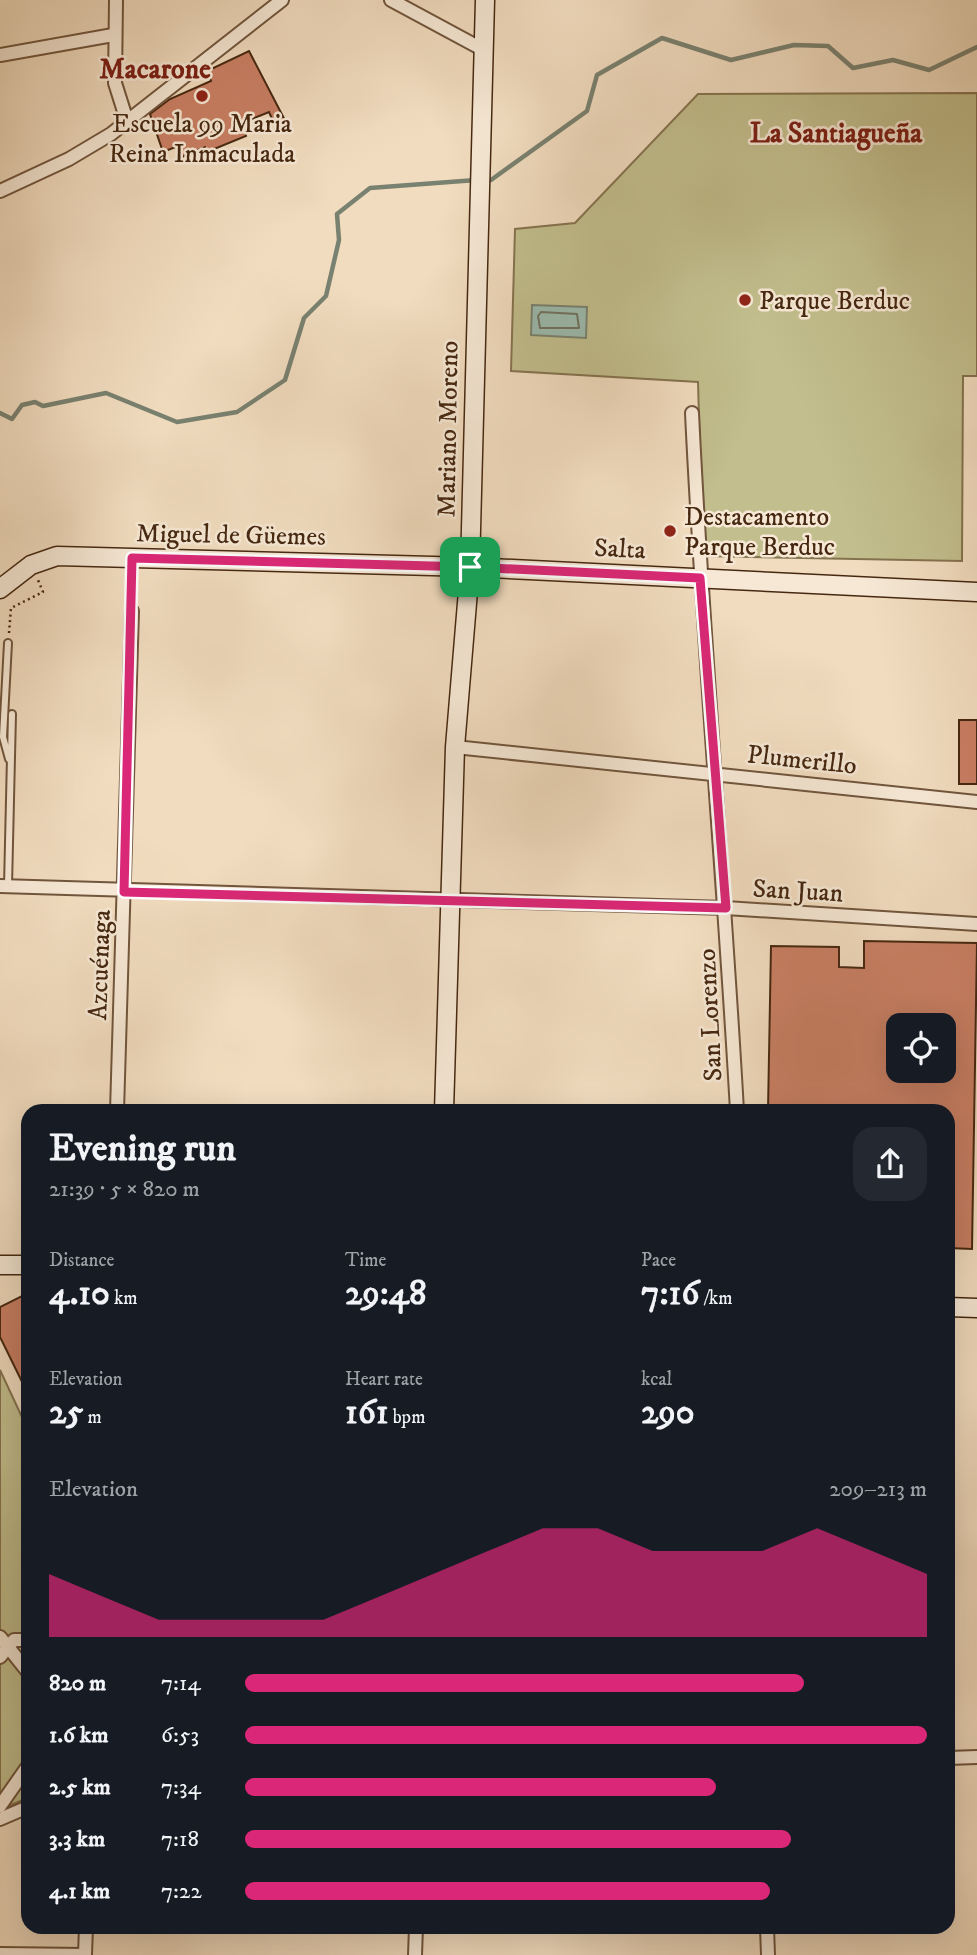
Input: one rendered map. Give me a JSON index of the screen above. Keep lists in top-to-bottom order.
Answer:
{
  "streets": {
    "street": [
      "Mariano Moreno",
      "Miguel de Güemes",
      "Salta",
      "Plumerillo",
      "San Juan",
      "Azcuénaga",
      "San Lorenzo"
    ]
  },
  "crossings": [
    ["Mariano Moreno", "Miguel de Güemes"],
    ["Mariano Moreno", "Salta"],
    ["Mariano Moreno", "Plumerillo"],
    ["Mariano Moreno", "San Juan"],
    ["Miguel de Güemes", "Salta"],
    ["Salta", "San Lorenzo"],
    ["Plumerillo", "San Lorenzo"],
    ["San Juan", "Azcuénaga"],
    ["San Juan", "San Lorenzo"]
  ],
  "districts": ["Macarone", "La Santiagueña"],
  "places": ["Escuela 99 Maria Reina Inmaculada", "Parque Berduc", "Destacamento Parque Berduc"],
  "page": {
    "heading": ["Evening run", "21:39 · 5 × 820 m"],
    "stats": [
      ["Distance", "4.10 km"],
      ["Time", "29:48"],
      ["Pace", "7:16 /km"],
      ["Elevation", "25 m"],
      ["Heart rate", "161 bpm"],
      ["kcal", "290"]
    ],
    "chart": ["Elevation", "209–213 m"],
    "list": [
      {
        "name": "820 m",
        "note": "7:14"
      },
      {
        "name": "1.6 km",
        "note": "6:53"
      },
      {
        "name": "2.5 km",
        "note": "7:34"
      },
      {
        "name": "3.3 km",
        "note": "7:18"
      },
      {
        "name": "4.1 km",
        "note": "7:22"
      }
    ]
  }
}
